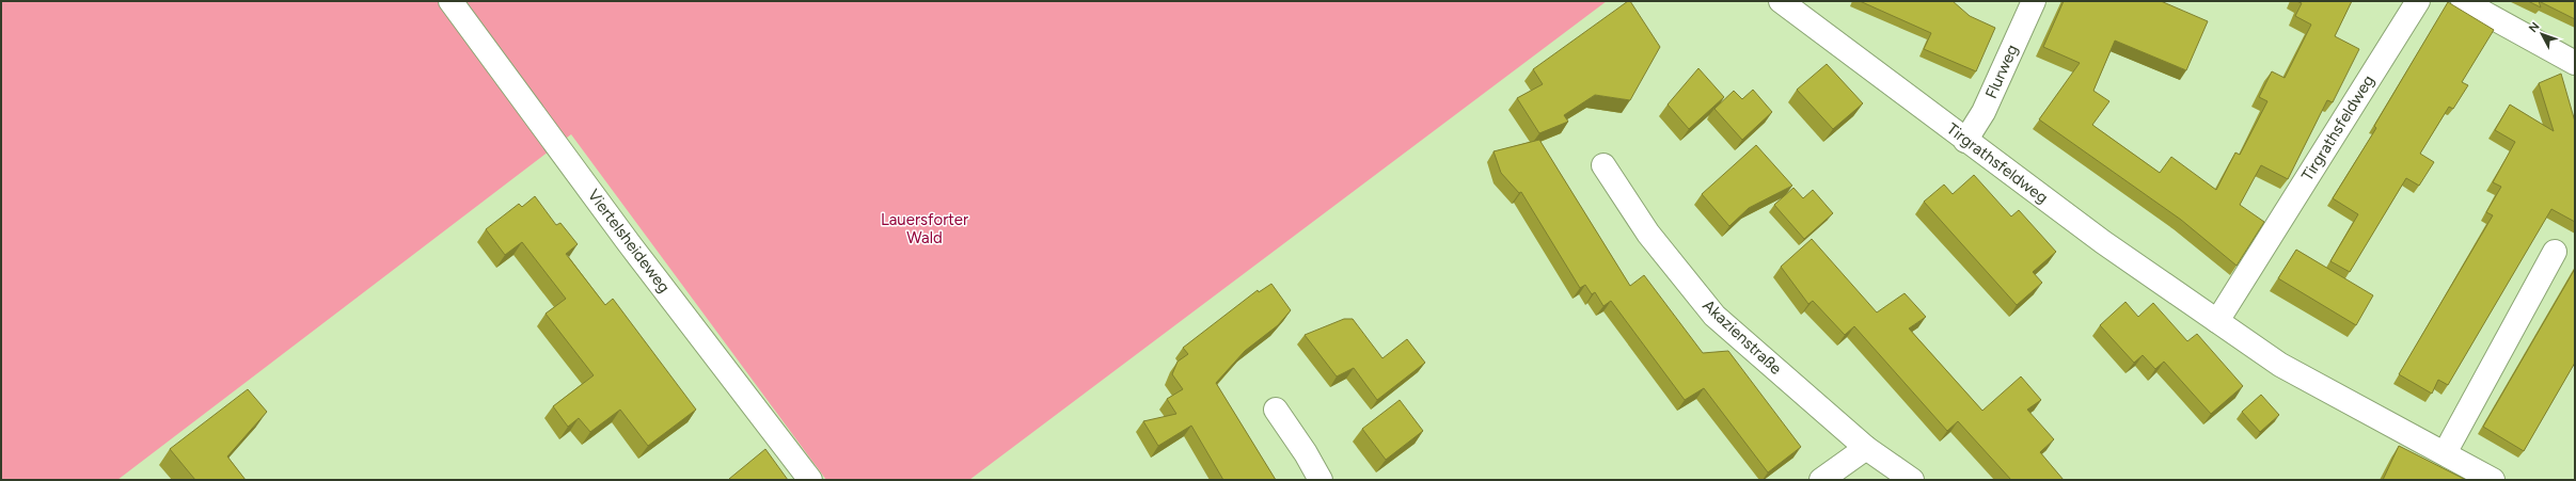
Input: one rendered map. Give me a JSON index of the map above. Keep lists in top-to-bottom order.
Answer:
{
  "streets": {
    "street": [
      "Flurweg",
      "Tirgrathsfeldweg",
      "Viertelsheideweg",
      "Akazienstraße"
    ]
  },
  "crossings": [
    ["Flurweg", "Tirgrathsfeldweg"]
  ],
  "parks": ["Lauersforter Wald"],
  "north": "top left"
}
